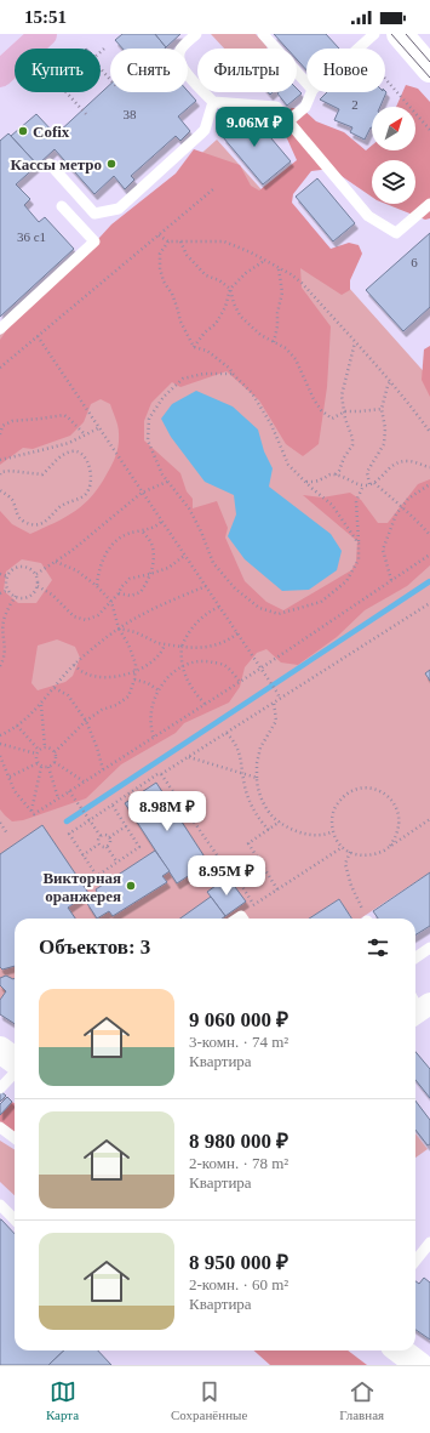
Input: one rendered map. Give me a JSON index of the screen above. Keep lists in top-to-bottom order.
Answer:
{
  "places": ["Cofix", "Кассы метро", "Викторная оранжерея"],
  "house_numbers": [
    "2",
    "38",
    "36 с1",
    "6"
  ],
  "north": "top right",
  "page": {
    "status": "15:51",
    "chip": [
      "Купить",
      "Снять",
      "Фильтры",
      "Новое"
    ],
    "price": ["9.06M ₽", "8.98M ₽", "8.95M ₽"],
    "heading": "Объектов: 3",
    "list": [
      {
        "name": "9 060 000 ₽",
        "note": "3-комн. · 74 m² · Квартира"
      },
      {
        "name": "8 980 000 ₽",
        "note": "2-комн. · 78 m² · Квартира"
      },
      {
        "name": "8 950 000 ₽",
        "note": "2-комн. · 60 m² · Квартира"
      }
    ],
    "tabs": ["Карта", "Сохранённые", "Главная"]
  }
}
